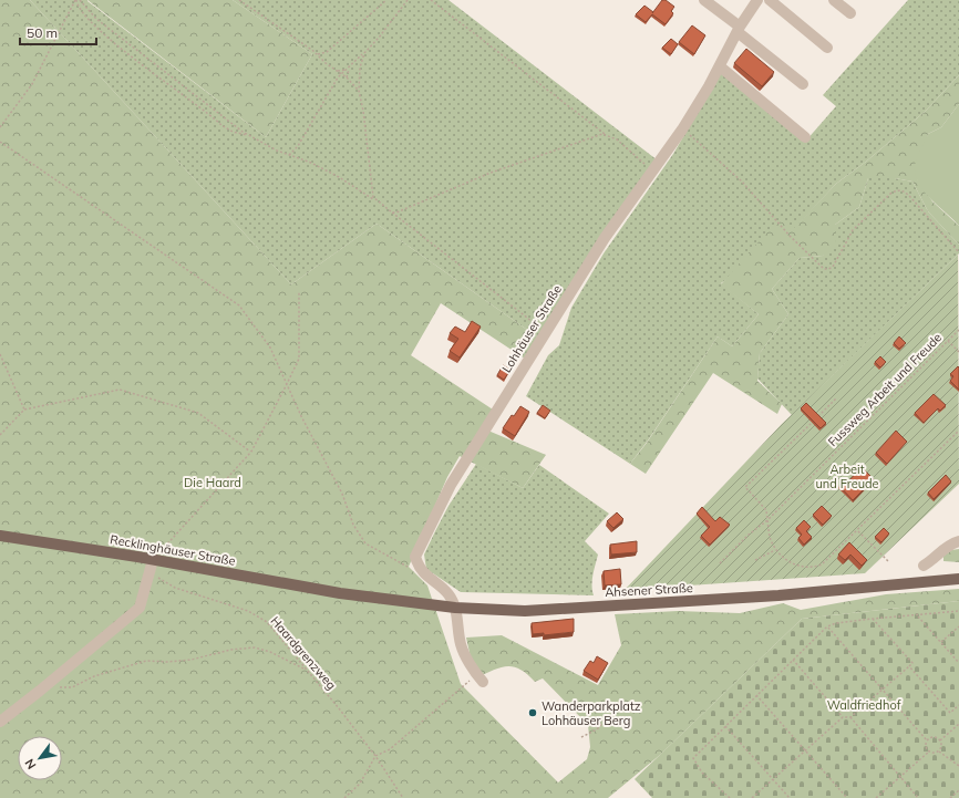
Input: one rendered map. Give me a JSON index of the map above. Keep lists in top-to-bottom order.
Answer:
{
  "streets": {
    "main road": ["Recklinghäuser Straße", "Ahsener Straße"],
    "street": ["Lohhäuser Straße"],
    "path": ["Fussweg Arbeit und Freude", "Haardgrenzweg"]
  },
  "crossings": [
    ["Lohhäuser Straße", "Ahsener Straße"],
    ["Recklinghäuser Straße", "Ahsener Straße"]
  ],
  "parks": ["Arbeit und Freude", "Die Haard", "Waldfriedhof"],
  "places": ["Wanderparkplatz Lohhäuser Berg"],
  "scale_bar": "50 m",
  "north": "bottom left"
}
